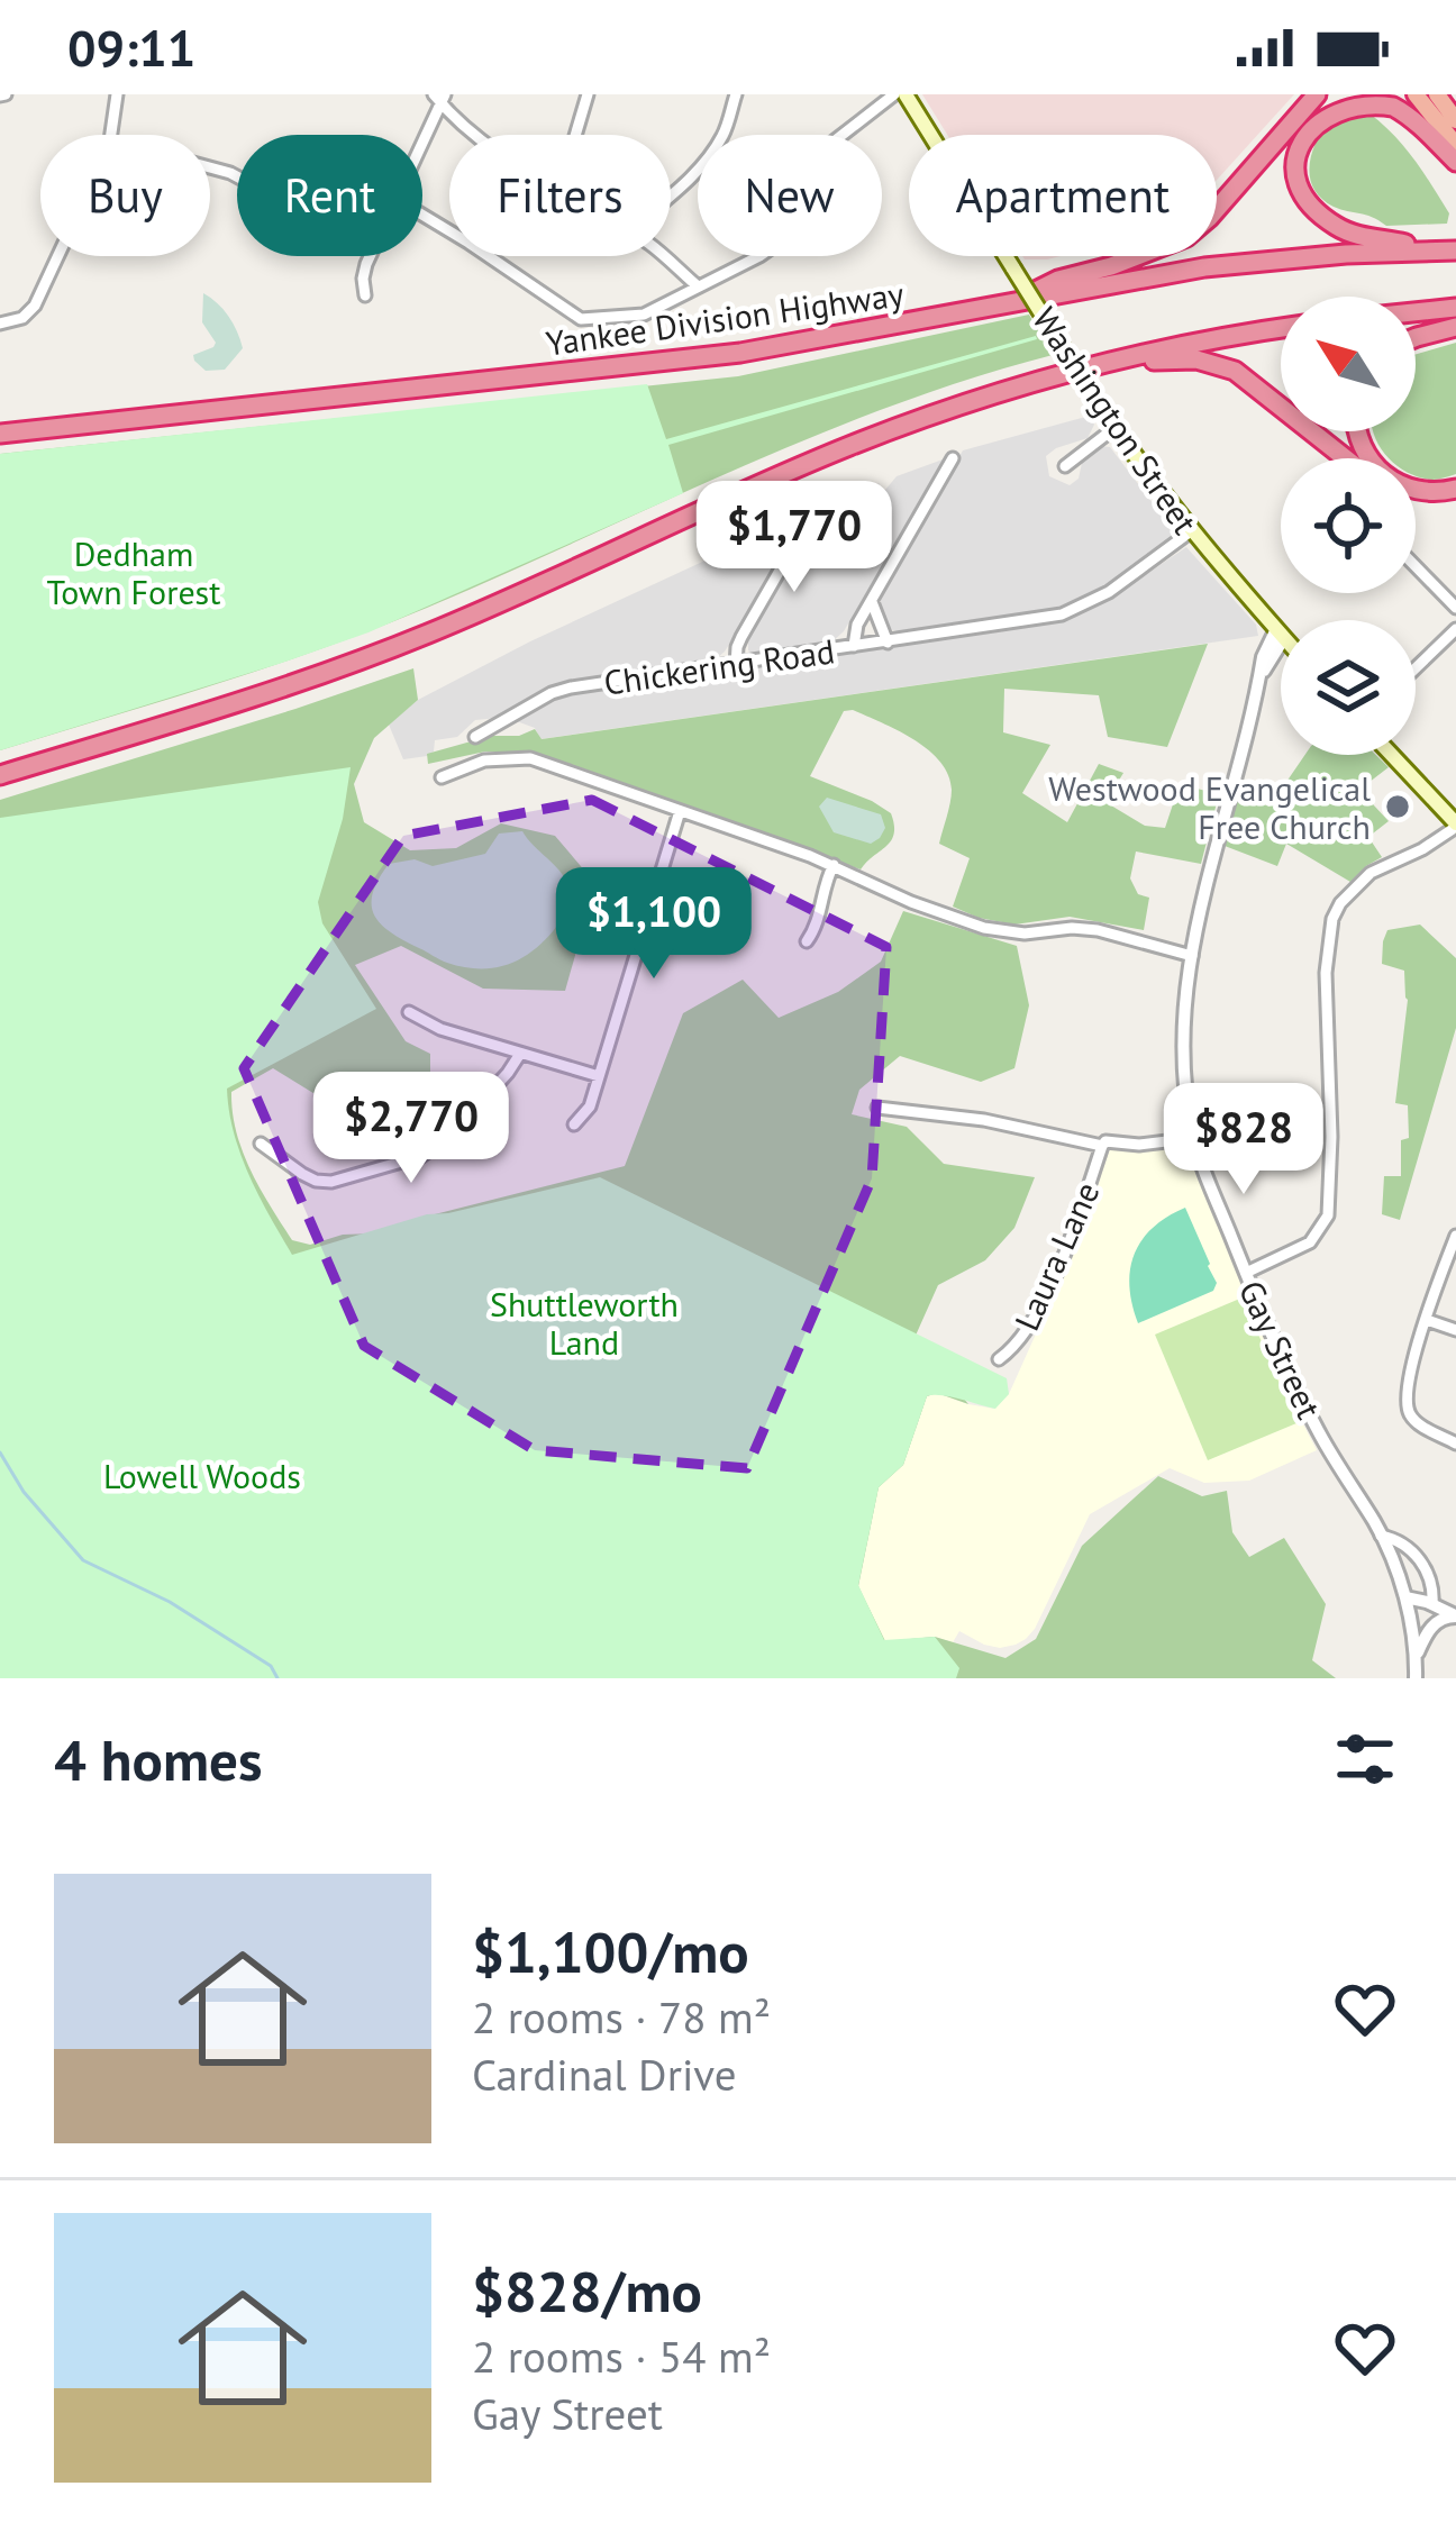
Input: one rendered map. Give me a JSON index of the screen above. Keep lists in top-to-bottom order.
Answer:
{
  "streets": {
    "highway": ["Yankee Division Highway"],
    "main road": ["Washington Street"],
    "street": ["Chickering Road", "Laura Lane", "Gay Street"]
  },
  "crossings": [
    ["Washington Street", "Chickering Road"],
    ["Washington Street", "Gay Street"],
    ["Laura Lane", "Gay Street"]
  ],
  "parks": ["Dedham Town Forest", "Shuttleworth Land", "Lowell Woods"],
  "places": ["Westwood Evangelical Free Church"],
  "north": "top left",
  "page": {
    "status": "09:11",
    "chip": [
      "Buy",
      "Rent",
      "Filters",
      "New",
      "Apartment"
    ],
    "price": [
      "$1,770",
      "$1,100",
      "$2,770",
      "$828"
    ],
    "heading": "4 homes",
    "list": [
      {
        "name": "$1,100/mo",
        "note": "2 rooms · 78 m² · Cardinal Drive"
      },
      {
        "name": "$828/mo",
        "note": "2 rooms · 54 m² · Gay Street"
      }
    ]
  }
}
